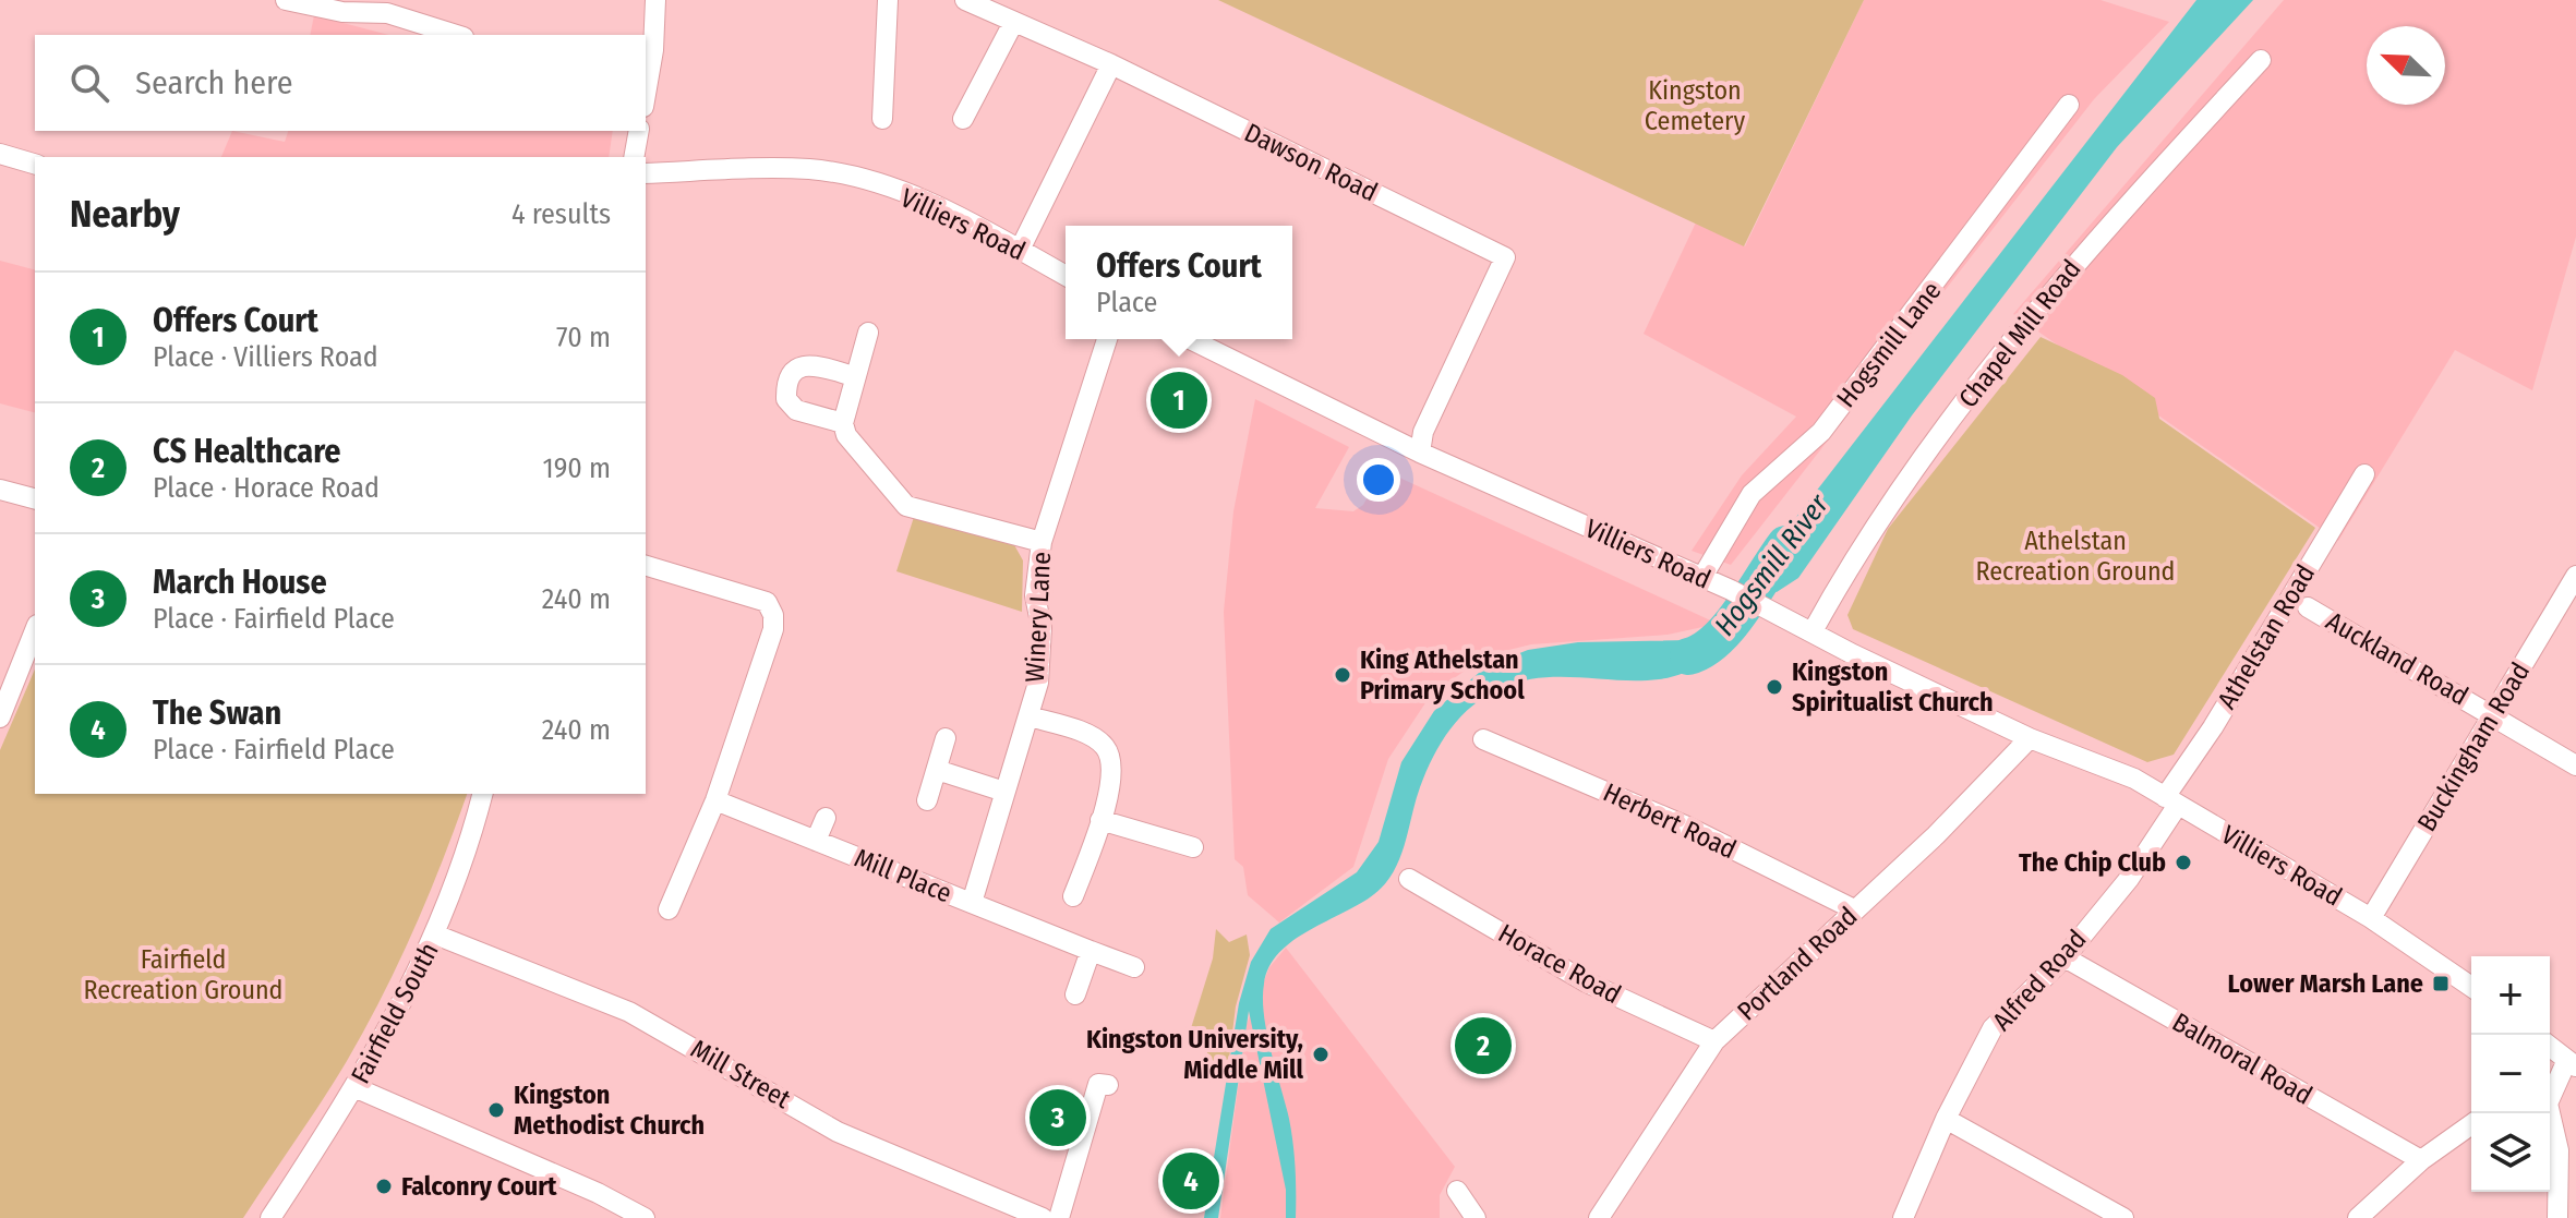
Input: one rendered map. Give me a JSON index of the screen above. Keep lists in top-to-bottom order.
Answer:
{
  "streets": {
    "street": [
      "Dawson Road",
      "Villiers Road",
      "Chapel Mill Road",
      "Hogsmill Lane",
      "Winery Lane",
      "Athelstan Road",
      "Auckland Road",
      "Buckingham Road",
      "Herbert Road",
      "Mill Place",
      "Horace Road",
      "Portland Road",
      "Alfred Road",
      "Fairfield South",
      "Balmoral Road",
      "Mill Street"
    ]
  },
  "crossings": [
    ["Dawson Road", "Villiers Road"],
    ["Villiers Road", "Chapel Mill Road"],
    ["Villiers Road", "Hogsmill Lane"],
    ["Villiers Road", "Athelstan Road"],
    ["Villiers Road", "Buckingham Road"],
    ["Villiers Road", "Portland Road"],
    ["Villiers Road", "Alfred Road"],
    ["Winery Lane", "Mill Place"],
    ["Athelstan Road", "Alfred Road"],
    ["Auckland Road", "Buckingham Road"],
    ["Herbert Road", "Portland Road"],
    ["Horace Road", "Portland Road"],
    ["Alfred Road", "Balmoral Road"],
    ["Fairfield South", "Mill Street"]
  ],
  "water": ["Hogsmill River"],
  "parks": ["Kingston Cemetery", "Athelstan Recreation Ground", "Fairfield Recreation Ground"],
  "places": {
    "other": [
      "King Athelstan Primary School",
      "Kingston Spiritualist Church",
      "The Chip Club",
      "Kingston University, Middle Mill",
      "Kingston Methodist Church",
      "Falconry Court"
    ],
    "transit": ["Lower Marsh Lane"]
  },
  "north": "top left",
  "page": {
    "search": "Search here",
    "heading": ["Nearby", "4 results"],
    "popup": ["Offers Court", "Place"],
    "list": [
      {
        "mark": "1",
        "name": "Offers Court",
        "note": "Place · Villiers Road",
        "value": "70 m"
      },
      {
        "mark": "2",
        "name": "CS Healthcare",
        "note": "Place · Horace Road",
        "value": "190 m"
      },
      {
        "mark": "3",
        "name": "March House",
        "note": "Place · Fairfield Place",
        "value": "240 m"
      },
      {
        "mark": "4",
        "name": "The Swan",
        "note": "Place · Fairfield Place",
        "value": "240 m"
      }
    ],
    "pins": [
      "1",
      "2",
      "3",
      "4"
    ],
    "map_buttons": ["+", "−"]
  }
}
